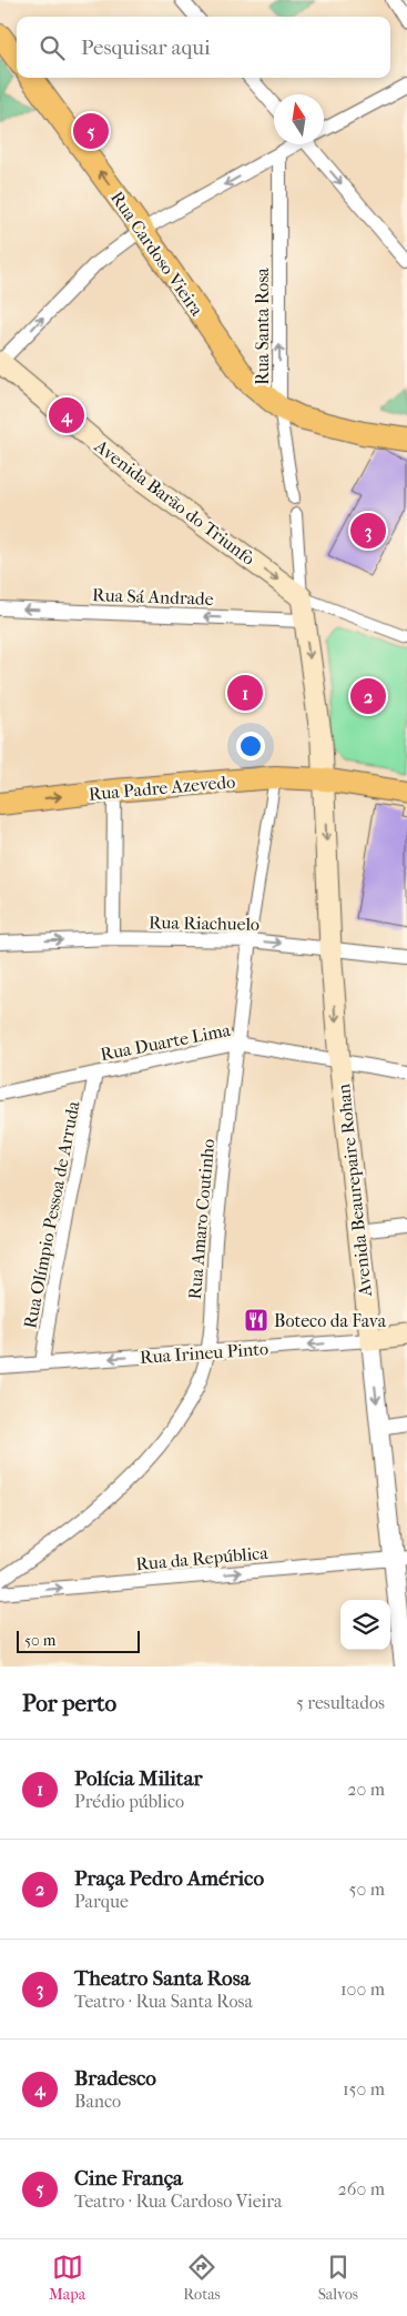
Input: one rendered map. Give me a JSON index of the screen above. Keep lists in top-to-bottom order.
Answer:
{
  "streets": {
    "main road": [
      "Rua Cardoso Vieira",
      "Avenida Barão do Triunfo",
      "Rua Padre Azevedo",
      "Avenida Beaurepaire Rohan",
      "Rua Irineu Pinto"
    ],
    "street": [
      "Rua Santa Rosa",
      "Rua Sá Andrade",
      "Rua Riachuelo",
      "Rua Duarte Lima",
      "Rua Olímpio Pessoa de Arruda",
      "Rua Amaro Coutinho",
      "Rua da República"
    ]
  },
  "crossings": [
    ["Rua Cardoso Vieira", "Rua Santa Rosa"],
    ["Avenida Barão do Triunfo", "Avenida Beaurepaire Rohan"],
    ["Rua Sá Andrade", "Avenida Beaurepaire Rohan"],
    ["Rua Padre Azevedo", "Avenida Beaurepaire Rohan"],
    ["Rua Padre Azevedo", "Rua Amaro Coutinho"],
    ["Rua Riachuelo", "Avenida Beaurepaire Rohan"],
    ["Rua Riachuelo", "Rua Amaro Coutinho"],
    ["Rua Duarte Lima", "Avenida Beaurepaire Rohan"],
    ["Rua Duarte Lima", "Rua Olímpio Pessoa de Arruda"],
    ["Rua Duarte Lima", "Rua Amaro Coutinho"],
    ["Avenida Beaurepaire Rohan", "Rua Irineu Pinto"],
    ["Avenida Beaurepaire Rohan", "Rua da República"],
    ["Rua Olímpio Pessoa de Arruda", "Rua Irineu Pinto"],
    ["Rua Amaro Coutinho", "Rua Irineu Pinto"]
  ],
  "one_way": [
    "Rua Santa Rosa",
    "Avenida Barão do Triunfo",
    "Rua Sá Andrade",
    "Rua Riachuelo",
    "Avenida Beaurepaire Rohan",
    "Rua Irineu Pinto",
    "Rua da República"
  ],
  "places": {
    "restaurant": ["Boteco da Fava"]
  },
  "scale_bar": "50 m",
  "north": "top",
  "page": {
    "search": "Pesquisar aqui",
    "pins": [
      "5",
      "4",
      "3",
      "1",
      "2"
    ],
    "scale": "50 m",
    "heading": ["Por perto", "5 resultados"],
    "list": [
      {
        "mark": "1",
        "name": "Polícia Militar",
        "note": "Prédio público",
        "value": "20 m"
      },
      {
        "mark": "2",
        "name": "Praça Pedro Américo",
        "note": "Parque",
        "value": "50 m"
      },
      {
        "mark": "3",
        "name": "Theatro Santa Rosa",
        "note": "Teatro · Rua Santa Rosa",
        "value": "100 m"
      },
      {
        "mark": "4",
        "name": "Bradesco",
        "note": "Banco",
        "value": "150 m"
      },
      {
        "mark": "5",
        "name": "Cine França",
        "note": "Teatro · Rua Cardoso Vieira",
        "value": "260 m"
      }
    ],
    "nav": ["Mapa", "Rotas", "Salvos"]
  }
}
